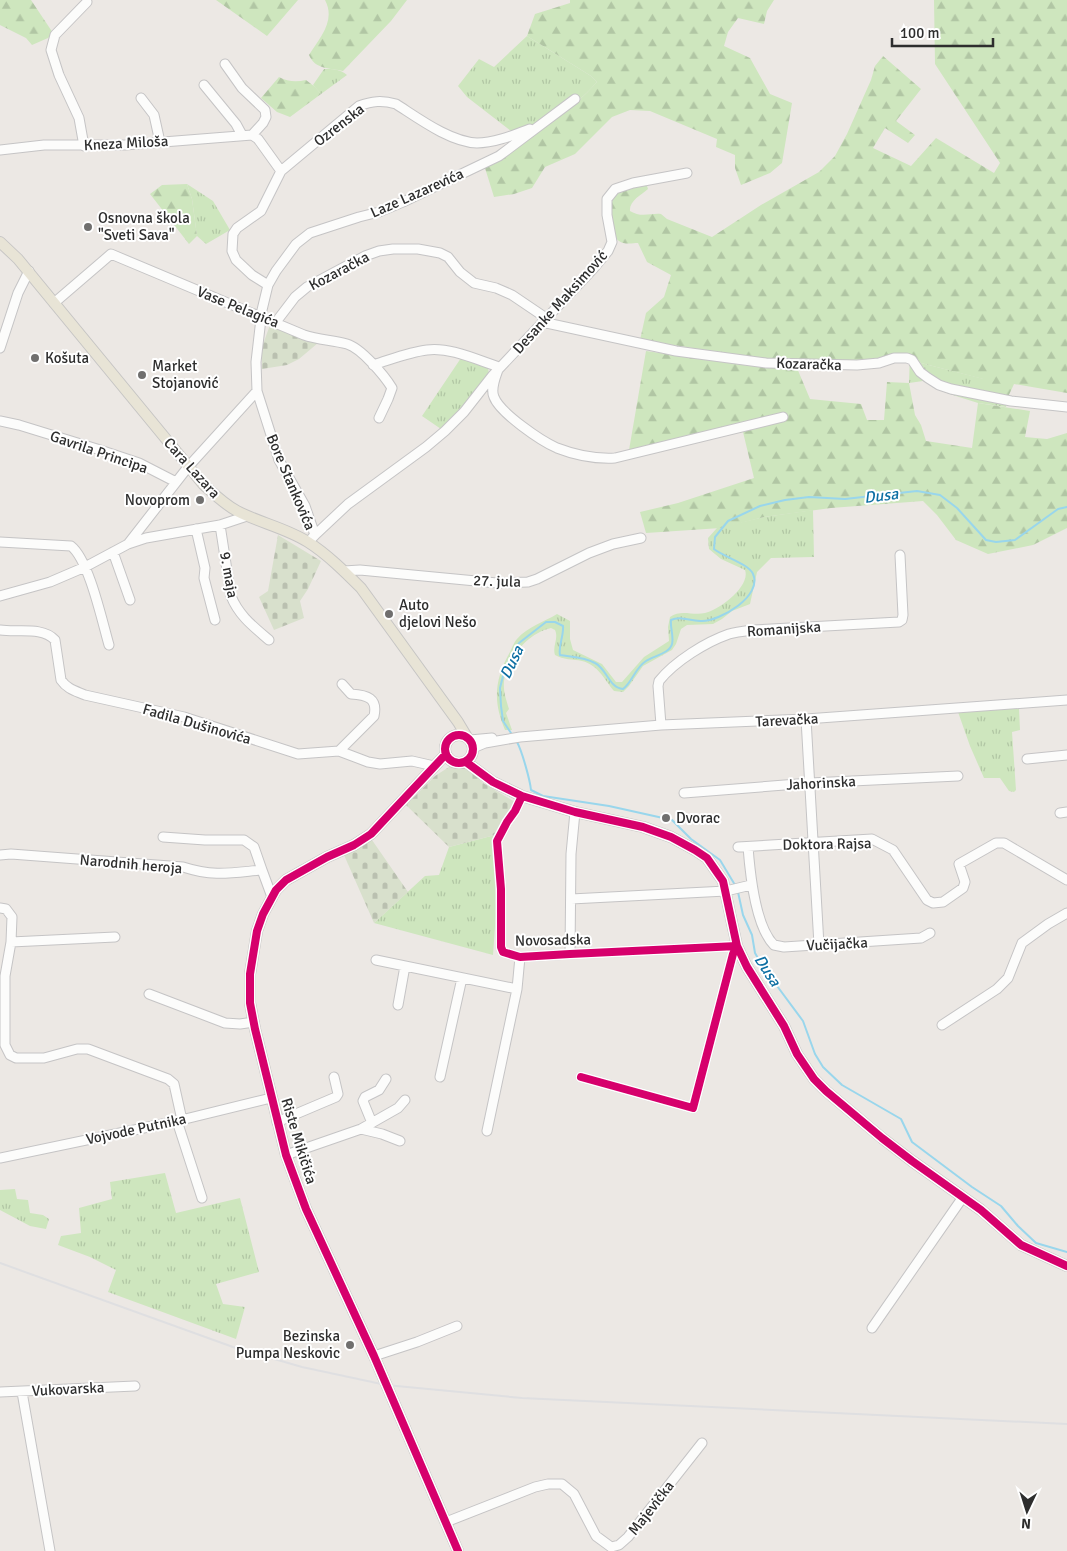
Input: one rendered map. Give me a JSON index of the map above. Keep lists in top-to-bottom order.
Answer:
{
  "streets": {
    "main road": ["Cara Lazara", "Riste Mikičića"],
    "street": [
      "Ozrenska",
      "Kneza Miloša",
      "Laze Lazarevića",
      "Kozaračka",
      "Desanke Maksimović",
      "Vase Pelagića",
      "Gavrila Principa",
      "Bore Stankovića",
      "9. maja",
      "27. jula",
      "Romanijska",
      "Tarevačka",
      "Fadila Dušinovića",
      "Jahorinska",
      "Doktora Rajsa",
      "Narodnih heroja",
      "Novosadska",
      "Vučijačka",
      "Vojvode Putnika",
      "Vukovarska",
      "Majevička"
    ]
  },
  "crossings": [
    ["Ozrenska", "Laze Lazarevića"],
    ["Laze Lazarevića", "Vase Pelagića"],
    ["Laze Lazarevića", "Bore Stankovića"],
    ["Kozaračka", "Desanke Maksimović"],
    ["Kozaračka", "Vase Pelagića"],
    ["Desanke Maksimović", "Cara Lazara"],
    ["Desanke Maksimović", "Bore Stankovića"],
    ["Vase Pelagića", "Cara Lazara"],
    ["Vase Pelagića", "Bore Stankovića"],
    ["Cara Lazara", "Bore Stankovića"],
    ["Cara Lazara", "27. jula"],
    ["Cara Lazara", "Tarevačka"],
    ["Cara Lazara", "Novosadska"],
    ["Cara Lazara", "Riste Mikičića"],
    ["Romanijska", "Tarevačka"],
    ["Tarevačka", "Riste Mikičića"],
    ["Fadila Dušinovića", "Riste Mikičića"],
    ["Vojvode Putnika", "Riste Mikičića"],
    ["Riste Mikičića", "Majevička"]
  ],
  "water": ["Dusa"],
  "places": [
    "Osnovna škola \"Sveti Sava\"",
    "Košuta",
    "Market Stojanović",
    "Novoprom",
    "Auto djelovi Nešo",
    "Dvorac",
    "Bezinska Pumpa Neskovic"
  ],
  "scale_bar": "100 m",
  "north": "bottom"
}
